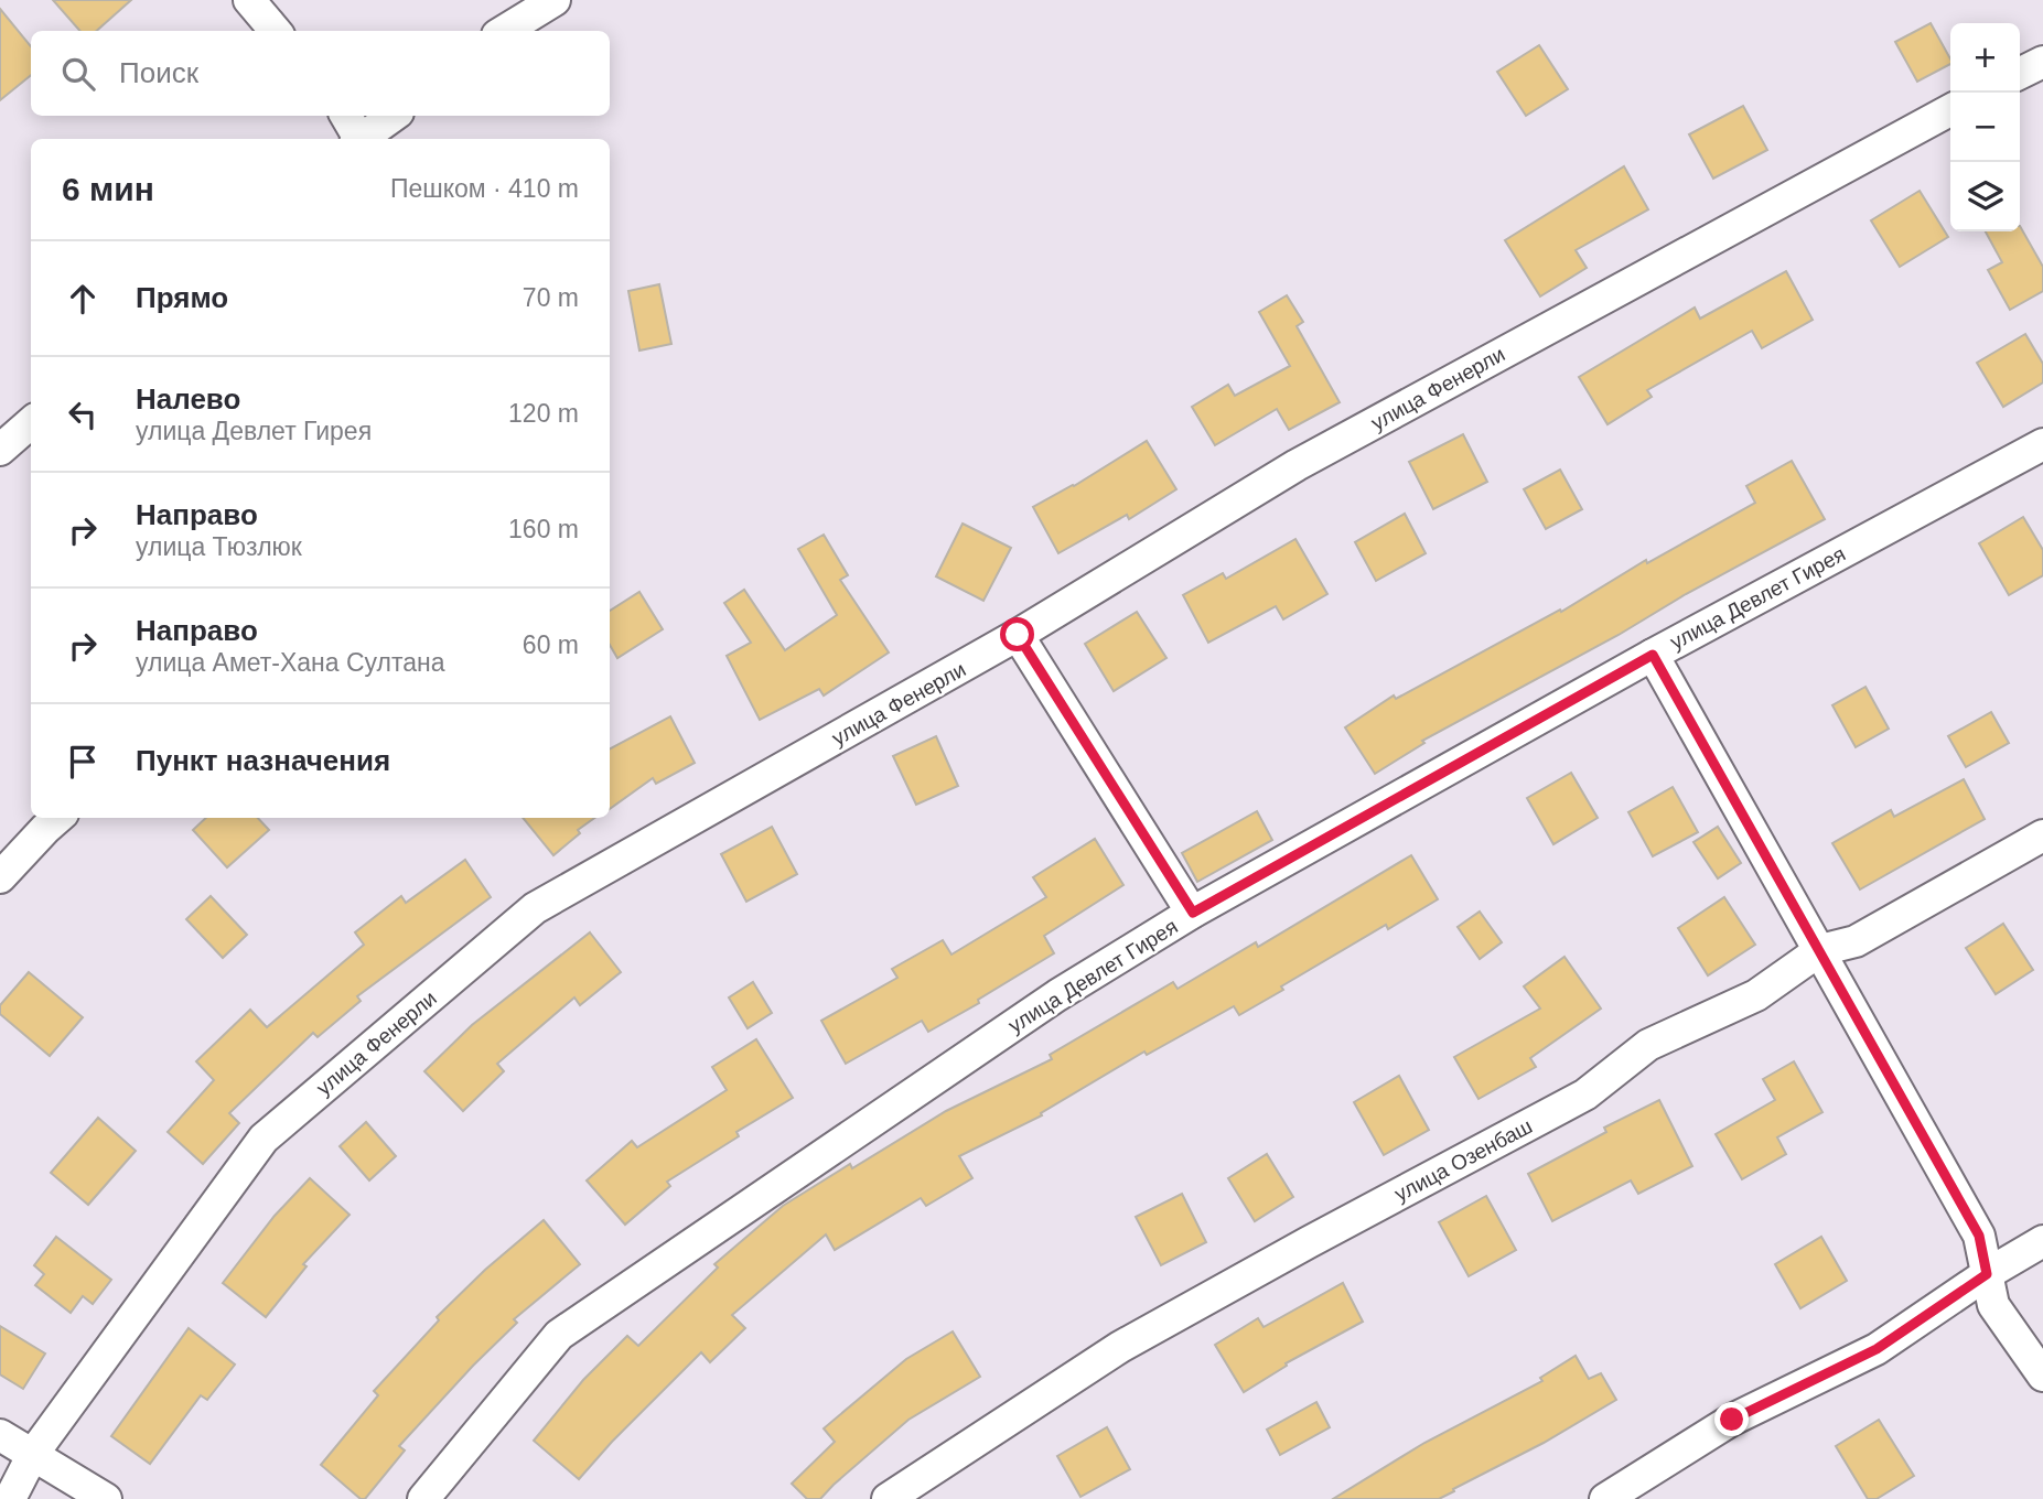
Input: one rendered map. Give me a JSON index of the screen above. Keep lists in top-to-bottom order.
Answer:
{
  "streets": {
    "street": ["улица Фенерли", "улица Девлет Гирея", "улица Озенбаш"]
  },
  "page": {
    "map_buttons": ["+", "−"],
    "search": "Поиск",
    "heading": ["6 мин", "Пешком · 410 m"],
    "list": [
      ["Прямо", "70 m"],
      ["Налево", "улица Девлет Гирея", "120 m"],
      ["Направо", "улица Тюзлюк", "160 m"],
      ["Направо", "улица Амет-Хана Султана", "60 m"],
      "Пункт назначения"
    ]
  }
}
